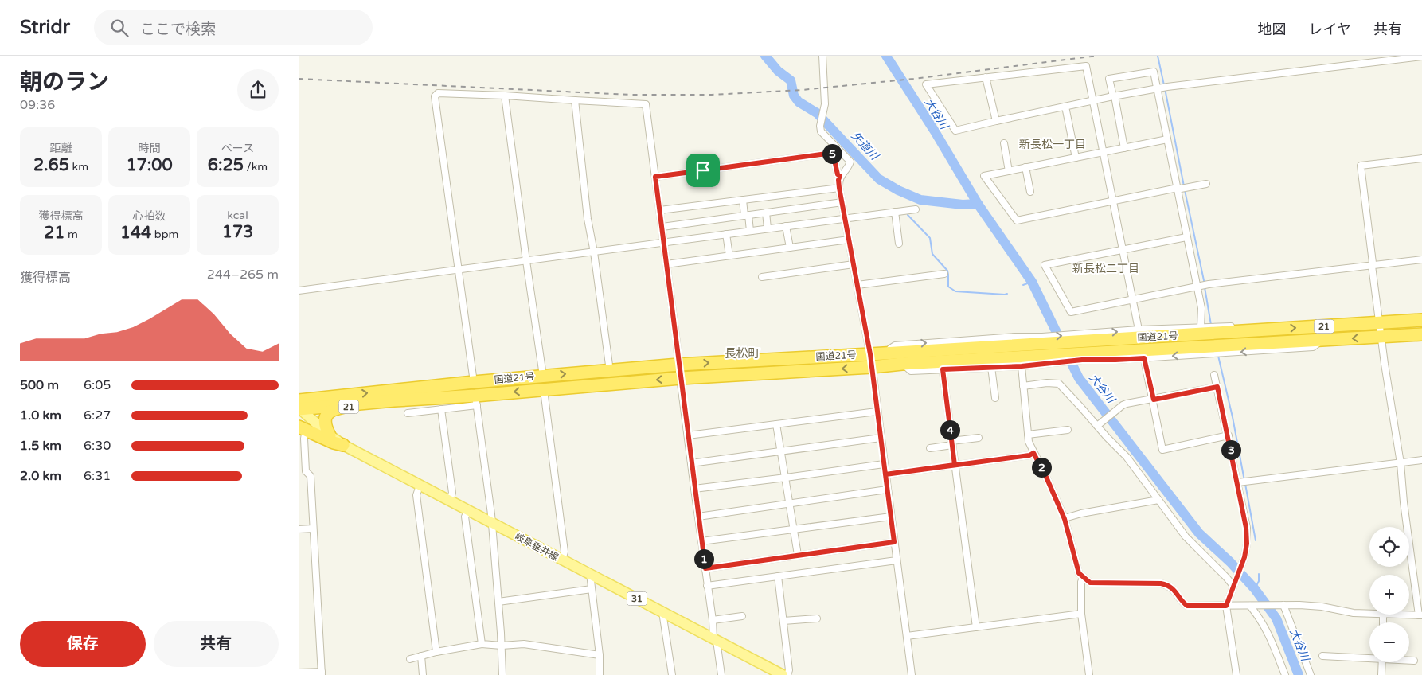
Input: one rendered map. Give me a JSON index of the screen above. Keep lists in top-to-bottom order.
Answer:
{
  "streets": {
    "highway": ["21", "国道21号"],
    "main road": ["岐阜垂井線", "31"]
  },
  "crossings": [
    ["21", "国道21号"],
    ["21", "岐阜垂井線"],
    ["国道21号", "岐阜垂井線"]
  ],
  "districts": ["新長松一丁目", "新長松二丁目", "長松町"],
  "water": ["大谷川", "矢道川"],
  "page": {
    "header": "Stridr",
    "search": "ここで検索",
    "nav": ["地図", "レイヤ", "共有"],
    "heading": ["朝のラン", "09:36"],
    "stats": [
      ["距離", "2.65 km"],
      ["時間", "17:00"],
      ["ペース", "6:25 /km"],
      ["獲得標高", "21 m"],
      ["心拍数", "144 bpm"],
      ["kcal", "173"]
    ],
    "pins": [
      "5",
      "4",
      "3",
      "2",
      "1"
    ],
    "chart": ["獲得標高", "244–265 m"],
    "list": [
      {
        "name": "500 m",
        "note": "6:05"
      },
      {
        "name": "1.0 km",
        "note": "6:27"
      },
      {
        "name": "1.5 km",
        "note": "6:30"
      },
      {
        "name": "2.0 km",
        "note": "6:31"
      }
    ],
    "map_buttons": ["+", "−"],
    "buttons": ["保存", "共有"]
  }
}
